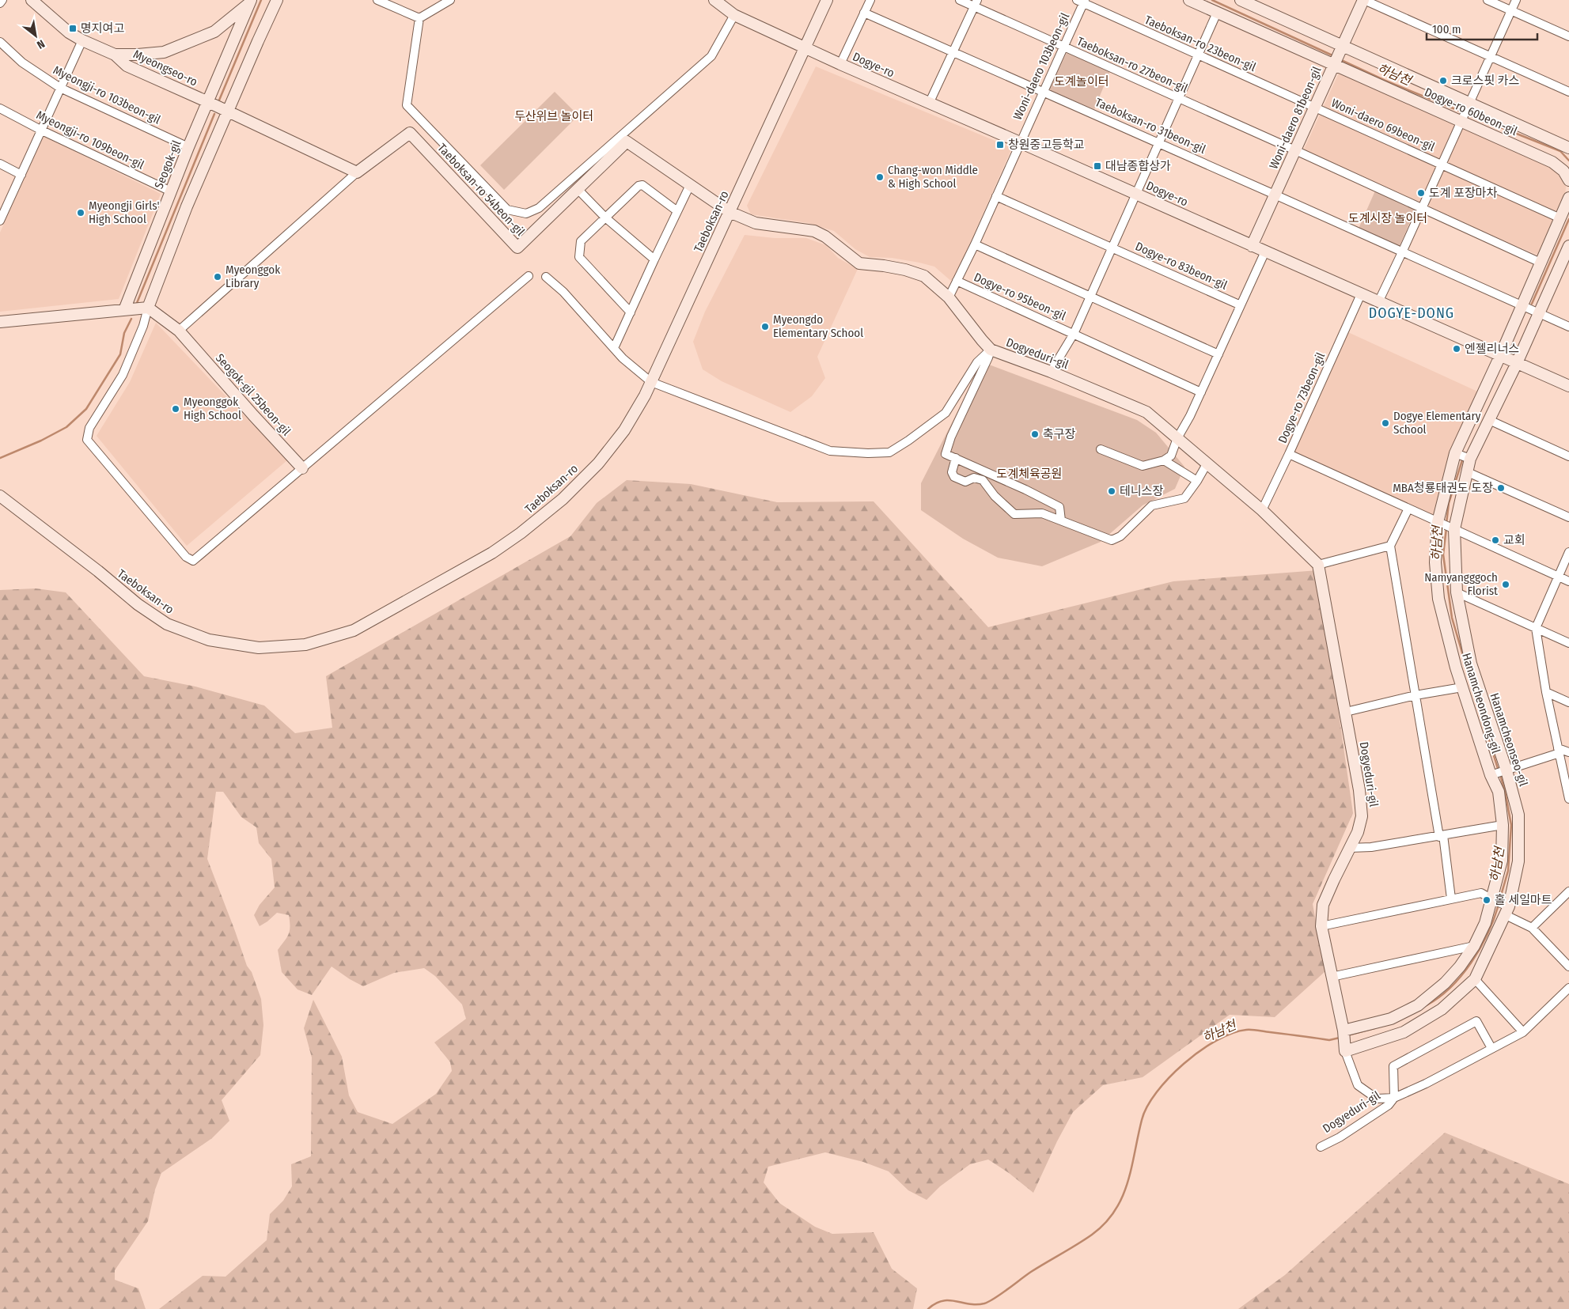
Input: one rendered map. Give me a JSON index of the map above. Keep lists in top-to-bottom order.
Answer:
{
  "streets": {
    "street": [
      "Taeboksan-ro 23beon-gil",
      "Dogye-ro",
      "Taeboksan-ro 27beon-gil",
      "Woni-daero 103beon-gil",
      "Myeongseo-ro",
      "Myeongji-ro 103beon-gil",
      "Dogye-ro 60beon-gil",
      "Woni-daero 81beon-gil",
      "Woni-daero 69beon-gil",
      "Taeboksan-ro 31beon-gil",
      "Myeongji-ro 109beon-gil",
      "Seogok-gil",
      "Taeboksan-ro 54beon-gil",
      "Taeboksan-ro",
      "Dogye-ro 83beon-gil",
      "Dogye-ro 95beon-gil",
      "Dogyeduri-gil",
      "Seogok-gil 25beon-gil",
      "Dogye-ro 73beon-gil",
      "Hanamcheondong-gil",
      "Hanamcheonseo-gil"
    ]
  },
  "crossings": [
    ["Taeboksan-ro 23beon-gil", "Woni-daero 103beon-gil"],
    ["Taeboksan-ro 23beon-gil", "Woni-daero 81beon-gil"],
    ["Taeboksan-ro 23beon-gil", "Woni-daero 69beon-gil"],
    ["Taeboksan-ro 23beon-gil", "Dogye-ro 95beon-gil"],
    ["Dogye-ro", "Woni-daero 103beon-gil"],
    ["Dogye-ro", "Woni-daero 81beon-gil"],
    ["Dogye-ro", "Woni-daero 69beon-gil"],
    ["Dogye-ro", "Taeboksan-ro"],
    ["Dogye-ro", "Dogye-ro 95beon-gil"],
    ["Dogye-ro", "Dogye-ro 73beon-gil"],
    ["Dogye-ro", "Hanamcheondong-gil"],
    ["Dogye-ro", "Hanamcheonseo-gil"],
    ["Taeboksan-ro 27beon-gil", "Woni-daero 103beon-gil"],
    ["Taeboksan-ro 27beon-gil", "Woni-daero 81beon-gil"],
    ["Taeboksan-ro 27beon-gil", "Dogye-ro 95beon-gil"],
    ["Woni-daero 103beon-gil", "Taeboksan-ro 31beon-gil"],
    ["Woni-daero 103beon-gil", "Dogye-ro 95beon-gil"],
    ["Woni-daero 103beon-gil", "Dogyeduri-gil"],
    ["Myeongseo-ro", "Seogok-gil"],
    ["Myeongji-ro 103beon-gil", "Seogok-gil"],
    ["Dogye-ro 60beon-gil", "Woni-daero 81beon-gil"],
    ["Dogye-ro 60beon-gil", "Woni-daero 69beon-gil"],
    ["Dogye-ro 60beon-gil", "Dogye-ro 95beon-gil"],
    ["Woni-daero 81beon-gil", "Woni-daero 69beon-gil"],
    ["Woni-daero 81beon-gil", "Taeboksan-ro 31beon-gil"],
    ["Taeboksan-ro 31beon-gil", "Dogye-ro 95beon-gil"],
    ["Myeongji-ro 109beon-gil", "Seogok-gil"],
    ["Taeboksan-ro 54beon-gil", "Taeboksan-ro"],
    ["Taeboksan-ro 54beon-gil", "Dogyeduri-gil"],
    ["Taeboksan-ro", "Dogyeduri-gil"],
    ["Dogye-ro 83beon-gil", "Dogye-ro 95beon-gil"],
    ["Dogye-ro 95beon-gil", "Dogyeduri-gil"],
    ["Dogyeduri-gil", "Dogye-ro 73beon-gil"],
    ["Dogyeduri-gil", "Hanamcheondong-gil"],
    ["Dogyeduri-gil", "Hanamcheonseo-gil"]
  ],
  "districts": ["DOGYE-DONG"],
  "water": ["하남천"],
  "parks": [
    "도계놀이터",
    "두산위브 놀이터",
    "도계시장 놀이터",
    "도계체육공원"
  ],
  "places": {
    "transit": ["명지여고", "창원중고등학교", "대남종합상가"],
    "other": [
      "크로스핏 카스",
      "Chang-won Middle & High School",
      "도계 포장마차",
      "Myeongji Girls' High School",
      "Myeonggok Library",
      "Myeongdo Elementary School",
      "엔젤리너스",
      "Myeonggok High School",
      "Dogye Elementary School",
      "축구장",
      "MBA청룡태권도 도장",
      "테니스장",
      "교회",
      "Namyangggoch Florist",
      "홀 세일마트"
    ]
  },
  "scale_bar": "100 m",
  "north": "bottom right"
}
